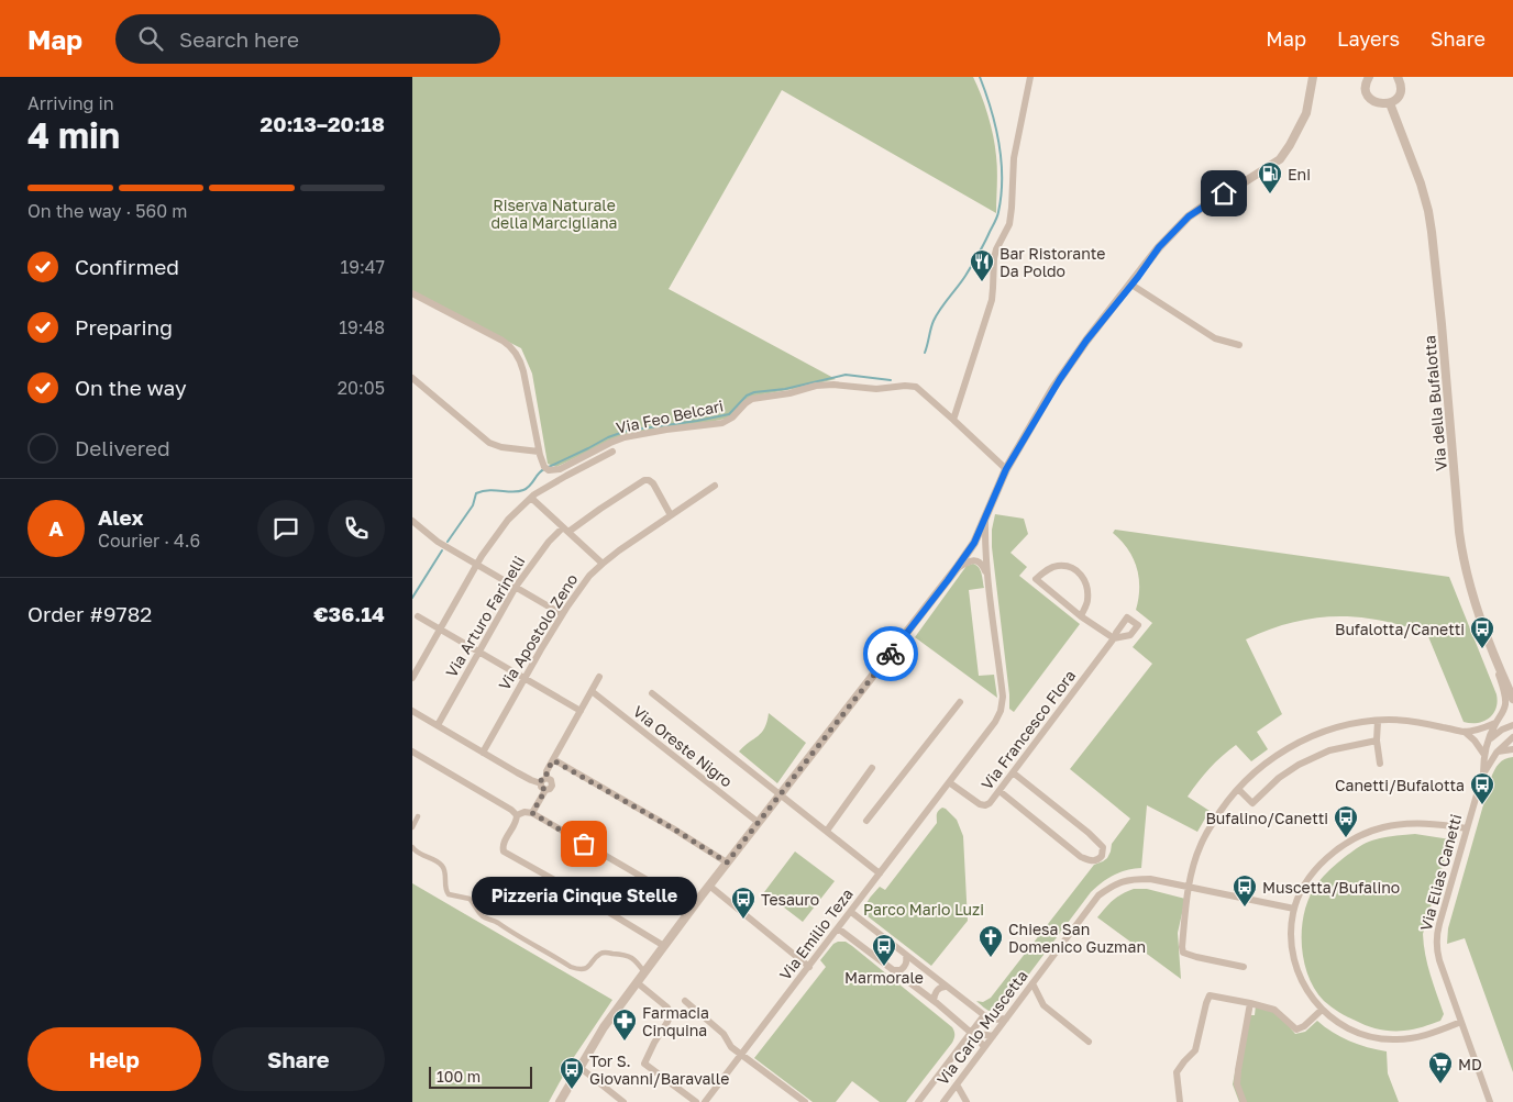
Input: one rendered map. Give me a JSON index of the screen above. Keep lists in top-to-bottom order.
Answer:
{
  "streets": {
    "street": [
      "Via della Bufalotta",
      "Via Feo Belcari",
      "Via Arturo Farinelli",
      "Via Apostolo Zeno",
      "Via Francesco Flora",
      "Via Oreste Nigro",
      "Via Elias Canetti",
      "Via Emilio Teza",
      "Via Carlo Muscetta"
    ]
  },
  "crossings": [
    ["Via Arturo Farinelli", "Via Apostolo Zeno"],
    ["Via Francesco Flora", "Via Emilio Teza"]
  ],
  "parks": ["Riserva Naturale della Marcigliana", "Parco Mario Luzi"],
  "places": {
    "fuel station": ["Eni"],
    "restaurant": ["Bar Ristorante Da Poldo"],
    "bus stop": [
      "Bufalotta/Canetti",
      "Canetti/Bufalotta",
      "Bufalino/Canetti",
      "Muscetta/Bufalino",
      "Tesauro",
      "Marmorale",
      "Tor S. Giovanni/Baravalle"
    ],
    "other": ["Pizzeria Cinque Stelle"],
    "church": ["Chiesa San Domenico Guzman"],
    "pharmacy": ["Farmacia Cinquina"],
    "supermarket": ["MD"]
  },
  "scale_bar": "100 m",
  "page": {
    "header": "Map",
    "search": "Search here",
    "nav": ["Map", "Layers", "Share"],
    "heading": ["4 min", "Arriving in", "20:13–20:18"],
    "panel": [
      "Alex",
      "Courier · 4.6",
      "Order #9782",
      "€36.14"
    ],
    "bar": "On the way · 560 m",
    "list": [
      ["Confirmed", "19:47"],
      ["Preparing", "19:48"],
      ["On the way", "20:05"],
      "Delivered"
    ],
    "round": "A",
    "bubble": "Pizzeria Cinque Stelle",
    "buttons": ["Help", "Share"],
    "scale": "100 m"
  }
}
